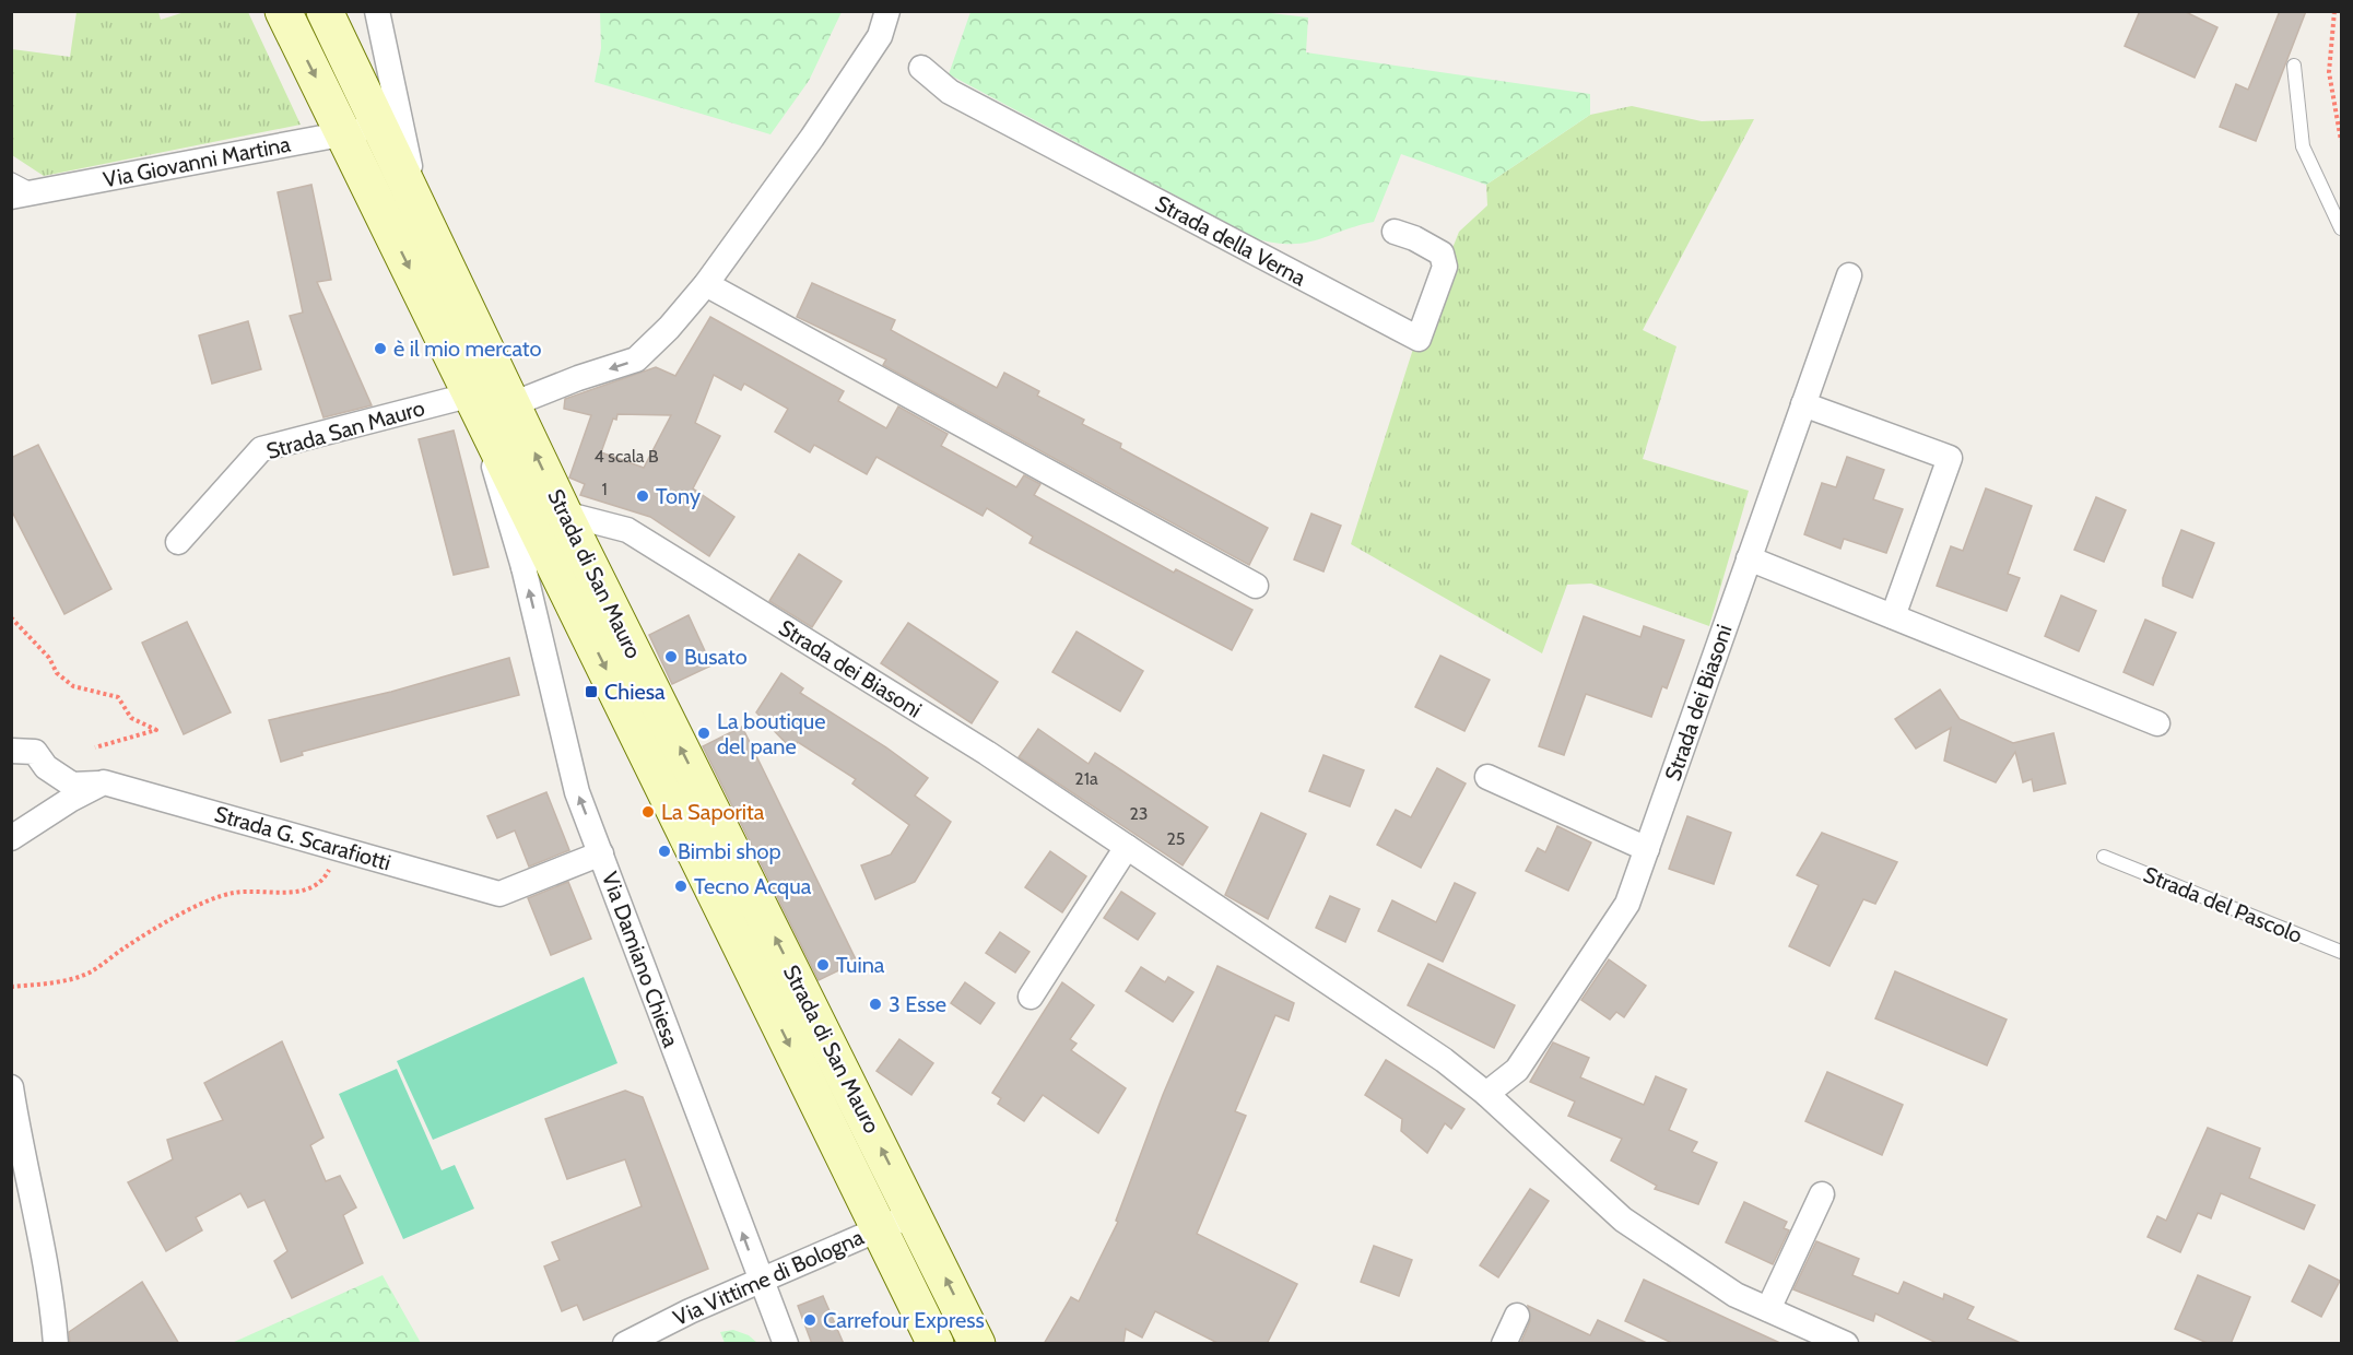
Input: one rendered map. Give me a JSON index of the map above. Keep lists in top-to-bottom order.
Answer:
{
  "streets": {
    "main road": ["Strada di San Mauro"],
    "street": [
      "Via Giovanni Martina",
      "Strada della Verna",
      "Strada San Mauro",
      "Strada dei Biasoni",
      "Strada G. Scarafiotti",
      "Via Damiano Chiesa",
      "Via Vittime di Bologna"
    ],
    "lane": ["Strada del Pascolo"]
  },
  "crossings": [
    ["Via Giovanni Martina", "Strada di San Mauro"],
    ["Strada San Mauro", "Strada di San Mauro"],
    ["Strada di San Mauro", "Strada dei Biasoni"],
    ["Strada di San Mauro", "Via Damiano Chiesa"],
    ["Strada di San Mauro", "Via Vittime di Bologna"],
    ["Strada dei Biasoni", "Via Damiano Chiesa"],
    ["Strada G. Scarafiotti", "Via Damiano Chiesa"],
    ["Via Damiano Chiesa", "Via Vittime di Bologna"]
  ],
  "one_way": ["Via Damiano Chiesa"],
  "places": {
    "other": [
      "è il mio mercato",
      "Tony",
      "Busato",
      "La boutique del pane",
      "La Saporita",
      "Bimbi shop",
      "Tecno Acqua",
      "Tuina",
      "3 Esse",
      "Carrefour Express"
    ],
    "transit": ["Chiesa"]
  },
  "house_numbers": [
    "4 scala B",
    "1",
    "21a",
    "23",
    "25"
  ]
}
